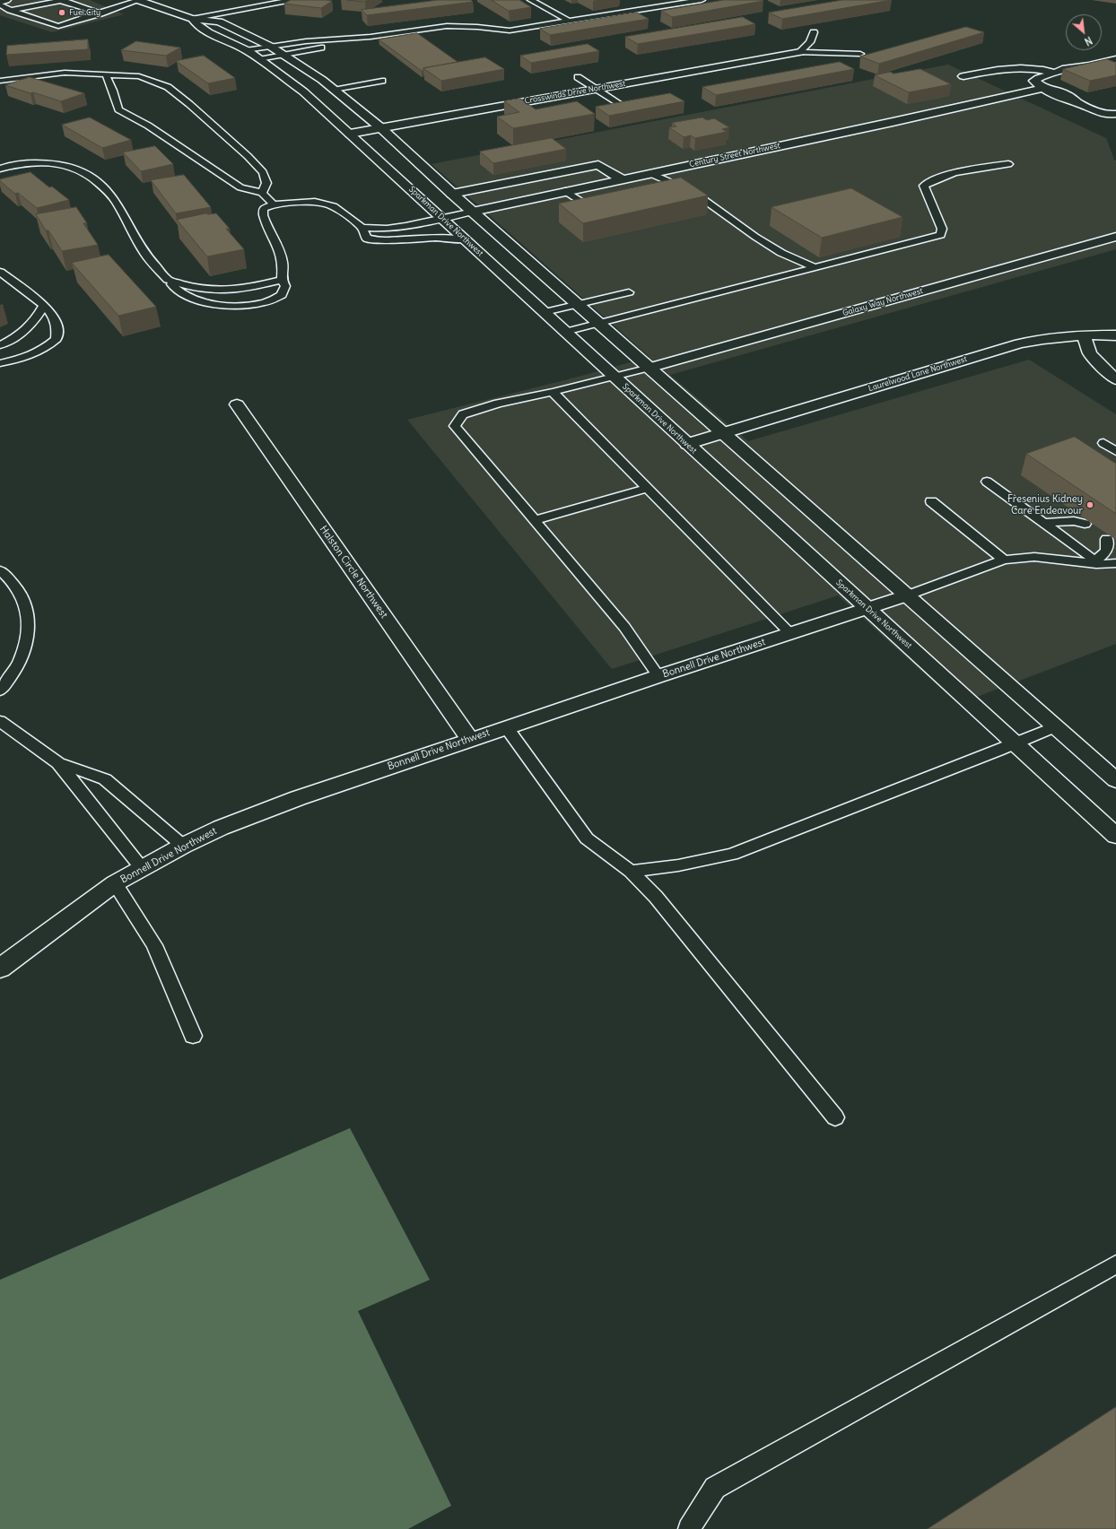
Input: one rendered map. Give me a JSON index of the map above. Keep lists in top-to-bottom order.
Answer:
{
  "streets": {
    "street": [
      "Crosswinds Drive Northwest",
      "Century Street Northwest",
      "Sparkman Drive Northwest",
      "Galaxy Way Northwest",
      "Laurelwood Lane Northwest",
      "Halston Circle Northwest",
      "Bonnell Drive Northwest"
    ]
  },
  "crossings": [
    ["Crosswinds Drive Northwest", "Sparkman Drive Northwest"],
    ["Century Street Northwest", "Sparkman Drive Northwest"],
    ["Sparkman Drive Northwest", "Galaxy Way Northwest"],
    ["Sparkman Drive Northwest", "Laurelwood Lane Northwest"],
    ["Sparkman Drive Northwest", "Bonnell Drive Northwest"],
    ["Halston Circle Northwest", "Bonnell Drive Northwest"]
  ],
  "places": ["Fuel City", "Fresenius Kidney Care Endeavour"],
  "north": "bottom right"
}
